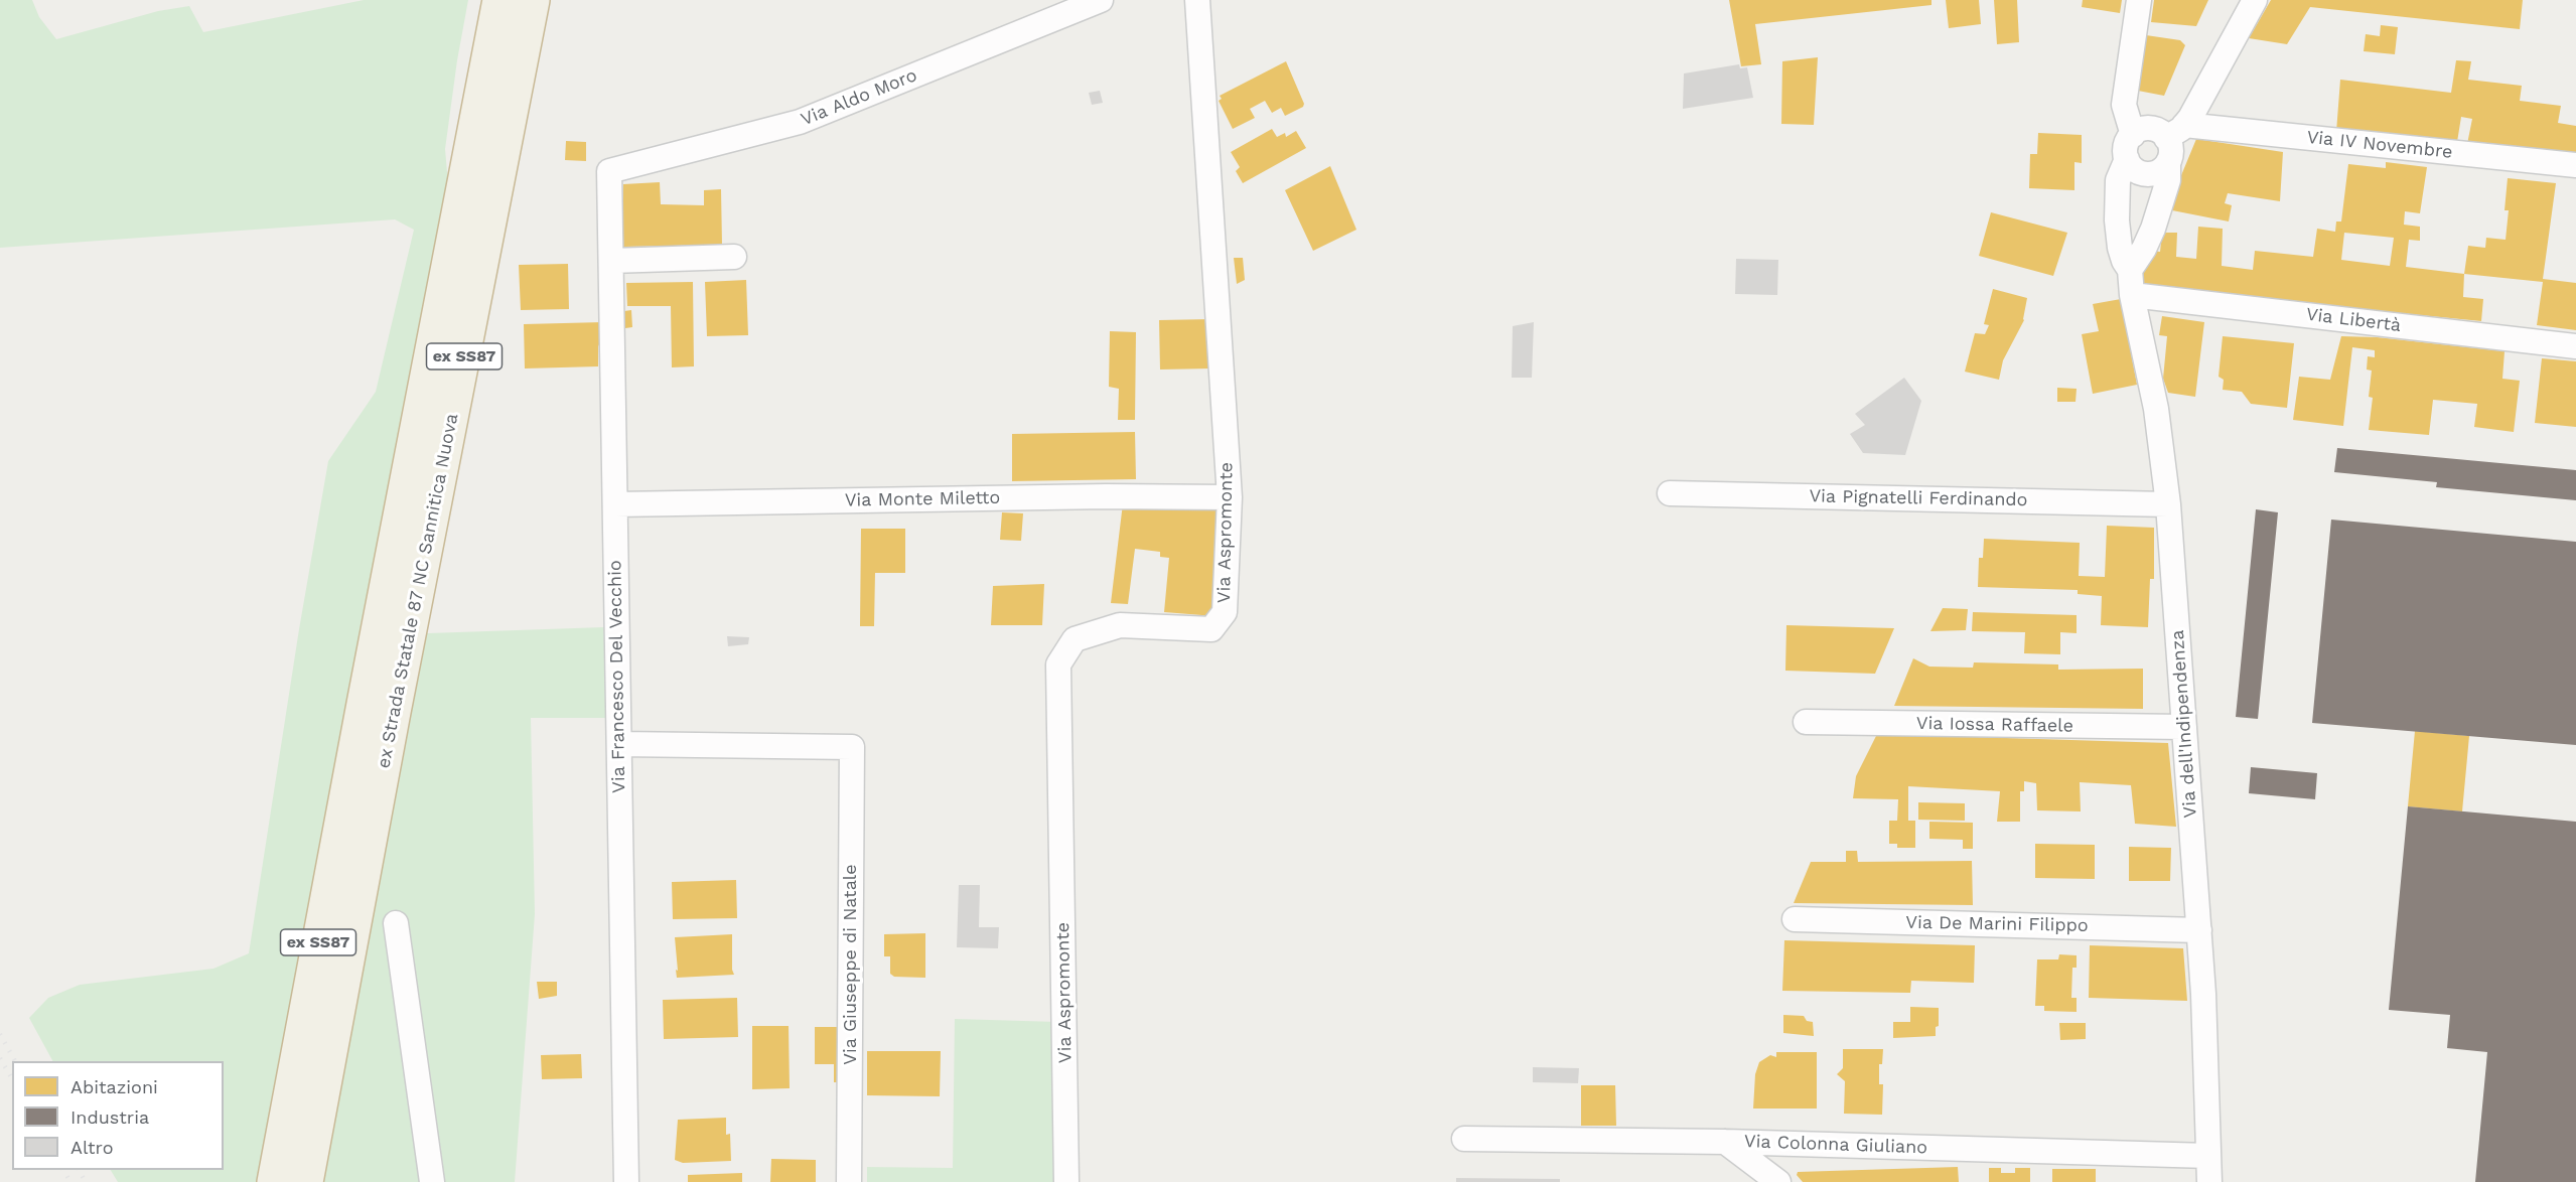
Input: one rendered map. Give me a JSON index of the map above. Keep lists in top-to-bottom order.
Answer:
{
  "streets": {
    "highway": ["ex SS87", "ex Strada Statale 87 NC Sannitica Nuova"],
    "street": [
      "Via Aldo Moro",
      "Via IV Novembre",
      "Via Libertà",
      "Via Pignatelli Ferdinando",
      "Via Monte Miletto",
      "Via Aspromonte",
      "Via Francesco Del Vecchio",
      "Via dell'Indipendenza",
      "Via Iossa Raffaele",
      "Via De Marini Filippo",
      "Via Giuseppe di Natale",
      "Via Colonna Giuliano"
    ]
  },
  "crossings": [
    ["Via Aldo Moro", "Via Francesco Del Vecchio"],
    ["Via IV Novembre", "Via dell'Indipendenza"],
    ["Via Libertà", "Via dell'Indipendenza"],
    ["Via Pignatelli Ferdinando", "Via dell'Indipendenza"],
    ["Via Monte Miletto", "Via Aspromonte"],
    ["Via Monte Miletto", "Via Francesco Del Vecchio"],
    ["Via Francesco Del Vecchio", "Via Giuseppe di Natale"],
    ["Via dell'Indipendenza", "Via Iossa Raffaele"],
    ["Via dell'Indipendenza", "Via De Marini Filippo"],
    ["Via dell'Indipendenza", "Via Colonna Giuliano"]
  ],
  "legend": ["Abitazioni", "Industria", "Altro"]
}
